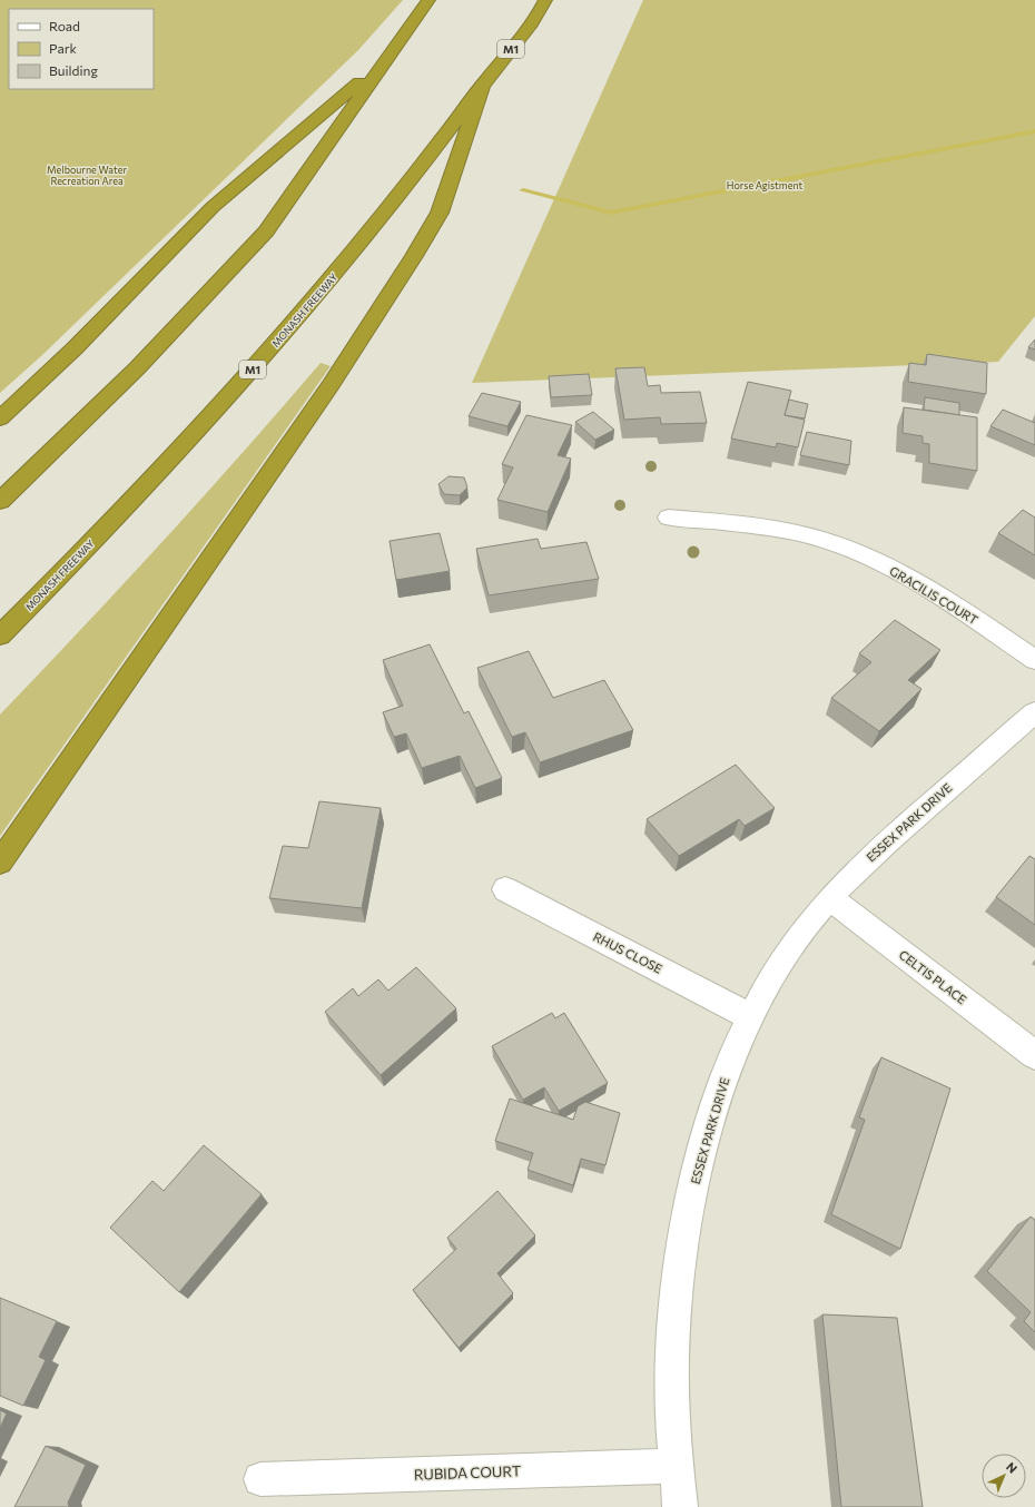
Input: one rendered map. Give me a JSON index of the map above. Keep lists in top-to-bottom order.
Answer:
{
  "streets": {
    "highway": ["M1", "MONASH FREEWAY"],
    "street": [
      "GRACILIS COURT",
      "ESSEX PARK DRIVE",
      "RHUS CLOSE",
      "CELTIS PLACE",
      "RUBIDA COURT"
    ]
  },
  "crossings": [
    ["ESSEX PARK DRIVE", "RHUS CLOSE"],
    ["ESSEX PARK DRIVE", "CELTIS PLACE"],
    ["ESSEX PARK DRIVE", "RUBIDA COURT"]
  ],
  "parks": ["Melbourne Water Recreation Area", "Horse Agistment"],
  "legend": ["Road", "Park", "Building"],
  "north": "top right"
}
